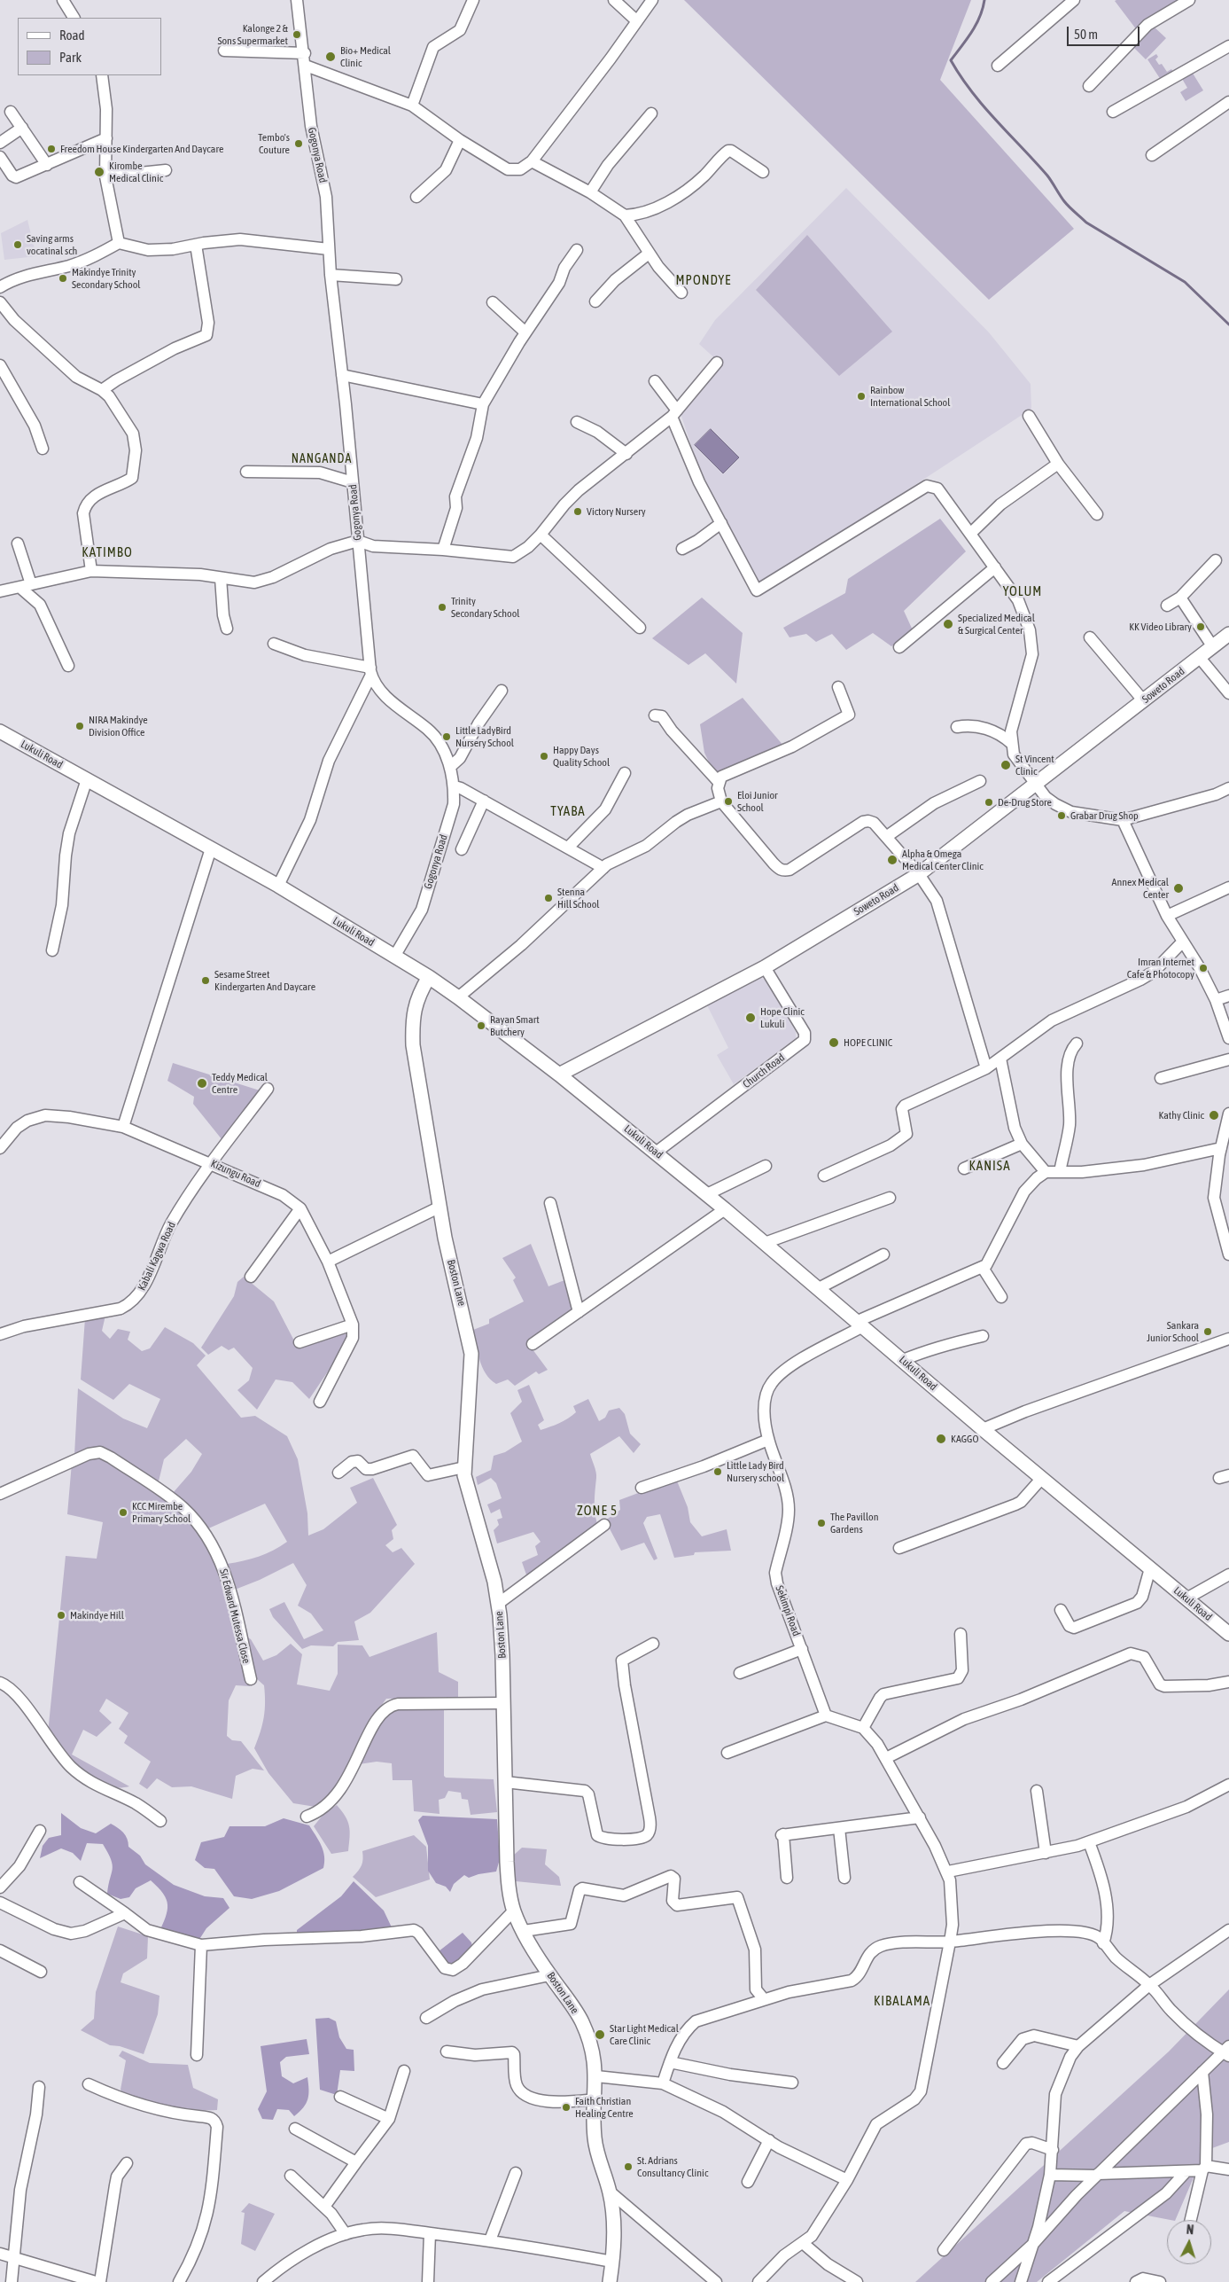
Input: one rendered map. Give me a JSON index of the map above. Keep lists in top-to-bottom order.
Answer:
{
  "streets": {
    "street": [
      "Gogonya Road",
      "Soweto Road",
      "Lukuli Road",
      "Church Road",
      "Kizungu Road",
      "Kabali Kagwa Road",
      "Boston Lane",
      "Sekimpi Road",
      "Sir Edward Mutessa Close"
    ]
  },
  "crossings": [
    ["Gogonya Road", "Lukuli Road"],
    ["Soweto Road", "Lukuli Road"],
    ["Soweto Road", "Church Road"],
    ["Lukuli Road", "Church Road"],
    ["Lukuli Road", "Boston Lane"],
    ["Lukuli Road", "Sekimpi Road"],
    ["Kizungu Road", "Kabali Kagwa Road"]
  ],
  "districts": [
    "MPONDYE",
    "NANGANDA",
    "KATIMBO",
    "YOLUM",
    "TYABA",
    "KANISA",
    "ZONE 5",
    "KIBALAMA"
  ],
  "places": [
    "Kalonge 2 & Sons Supermarket",
    "Bio+ Medical Clinic",
    "Tembo's Couture",
    "Freedom House Kindergarten And Daycare",
    "Kirombe Medical Clinic",
    "Saving arms vocatinal sch",
    "Makindye Trinity Secondary School",
    "Rainbow International School",
    "Victory Nursery",
    "Trinity Secondary School",
    "Specialized Medical & Surgical Center",
    "KK Video Library",
    "NIRA Makindye Division Office",
    "Little LadyBird Nursery School",
    "Happy Days Quality School",
    "St Vincent Clinic",
    "Eloi Junior School",
    "De-Drug Store",
    "Grabar Drug Shop",
    "Alpha & Omega Medical Center Clinic",
    "Annex Medical Center",
    "Stenna Hill School",
    "Imran Internet Cafe & Photocopy",
    "Sesame Street Kindergarten And Daycare",
    "Hope Clinic Lukuli",
    "Rayan Smart Butchery",
    "HOPE CLINIC",
    "Teddy Medical Centre",
    "Kathy Clinic",
    "Sankara Junior School",
    "KAGGO",
    "Little Lady Bird Nursery school",
    "KCC Mirembe Primary School",
    "The Pavillon Gardens",
    "Makindye Hill",
    "Star Light Medical Care Clinic",
    "Faith Christian Healing Centre",
    "St. Adrians Consultancy Clinic"
  ],
  "legend": ["Road", "Park"],
  "scale_bar": "50 m",
  "north": "top"
}
